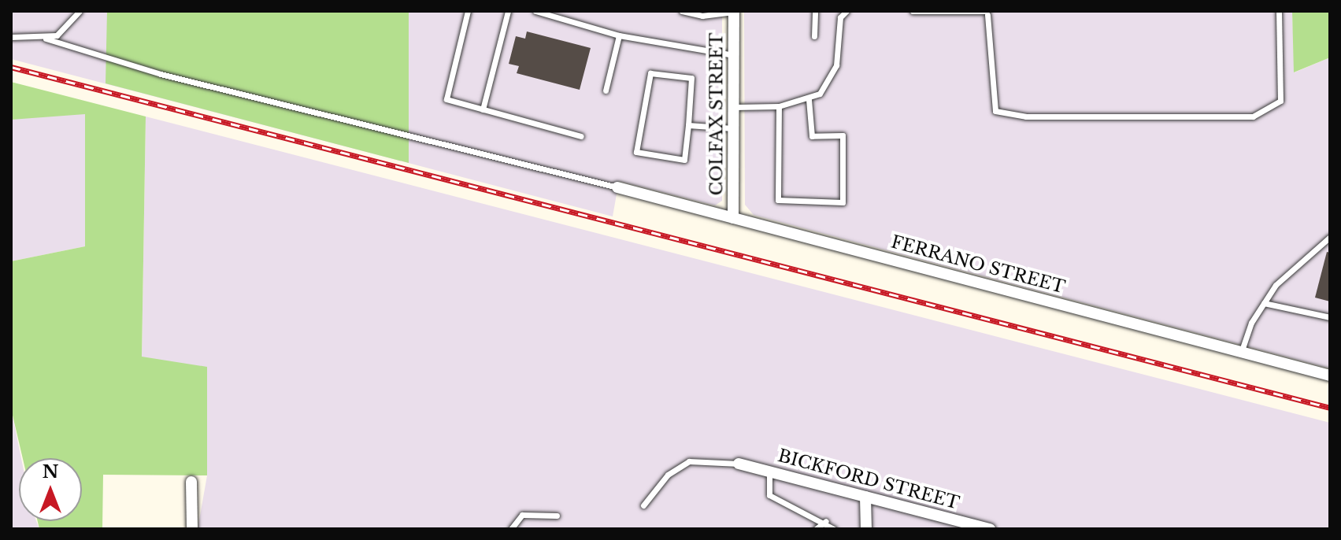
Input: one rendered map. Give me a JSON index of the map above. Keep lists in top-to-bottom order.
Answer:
{
  "streets": {
    "street": ["COLFAX STREET", "FERRANO STREET", "BICKFORD STREET"]
  },
  "crossings": [
    ["COLFAX STREET", "FERRANO STREET"]
  ],
  "north": "top"
}
